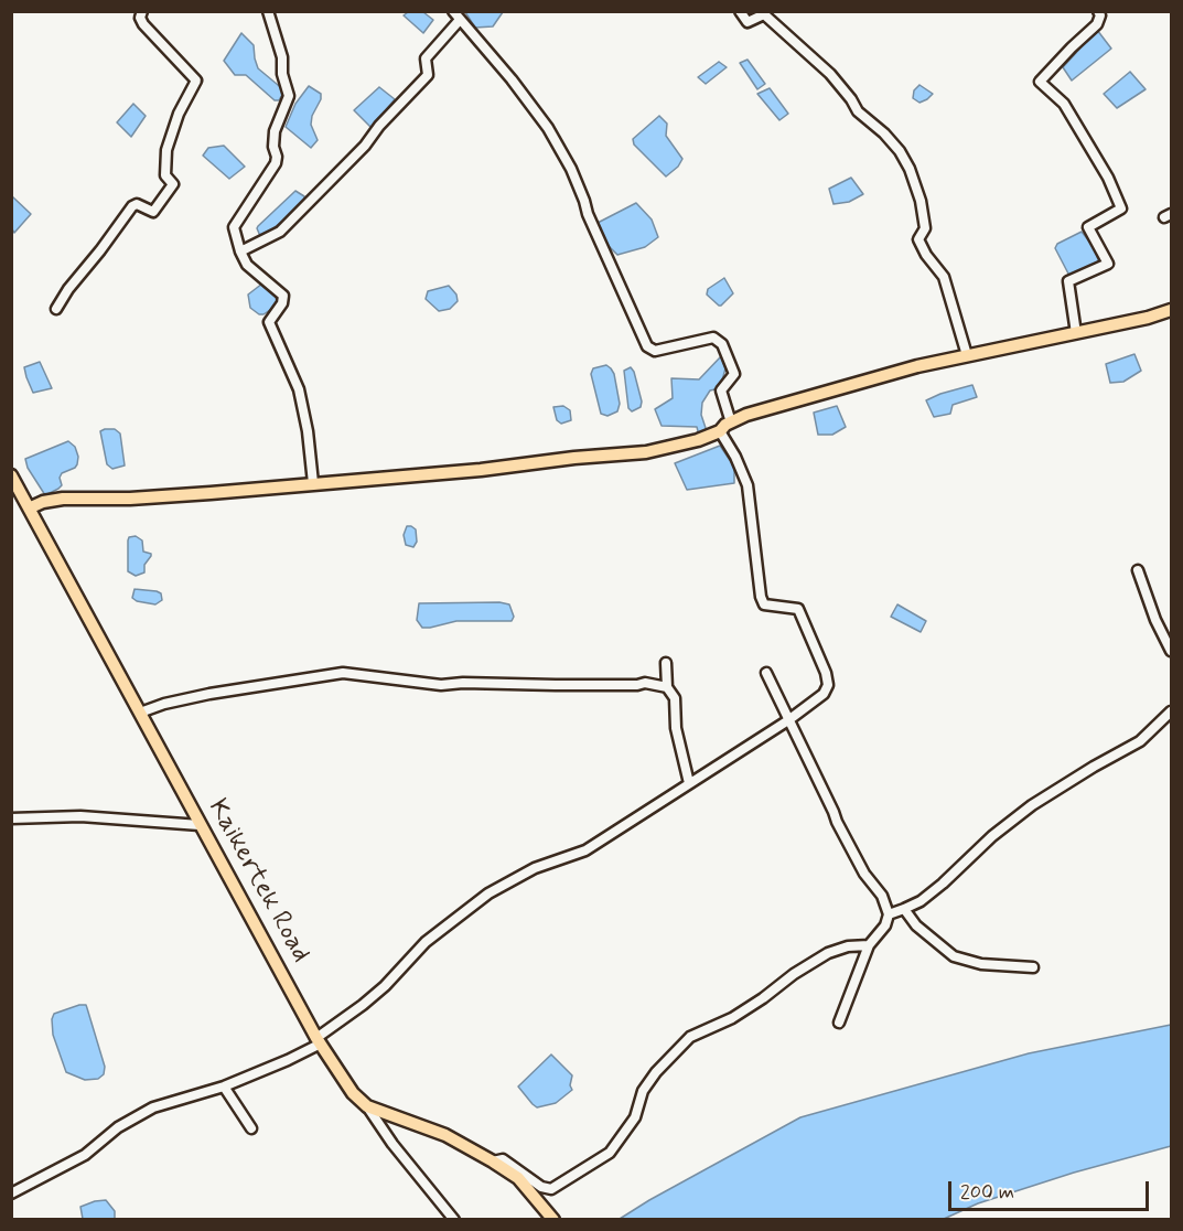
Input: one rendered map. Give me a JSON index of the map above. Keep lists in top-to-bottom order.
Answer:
{
  "streets": {
    "main road": ["Kaikertek Road"]
  },
  "scale_bar": "200 m"
}
